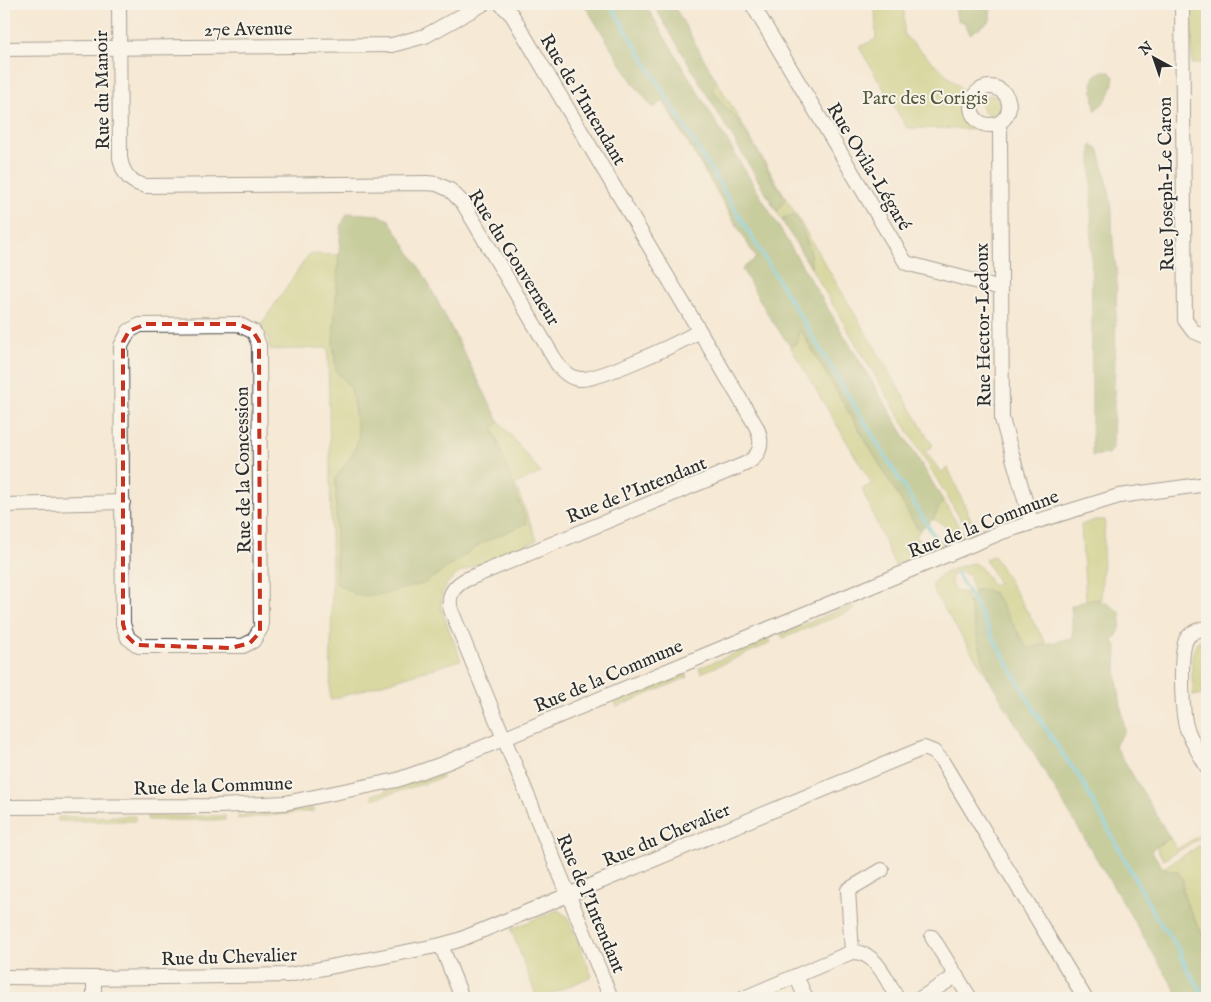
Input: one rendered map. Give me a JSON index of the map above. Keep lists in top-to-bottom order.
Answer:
{
  "streets": {
    "street": [
      "27e Avenue",
      "Rue du Manoir",
      "Rue de l'Intendant",
      "Rue Ovila-Légaré",
      "Rue Joseph-Le Caron",
      "Rue du Gouverneur",
      "Rue Hector-Ledoux",
      "Rue de la Concession",
      "Rue de la Commune",
      "Rue du Chevalier"
    ]
  },
  "crossings": [
    ["27e Avenue", "Rue du Manoir"],
    ["Rue du Manoir", "Rue du Gouverneur"],
    ["Rue de l'Intendant", "Rue du Gouverneur"],
    ["Rue de l'Intendant", "Rue de la Commune"],
    ["Rue de l'Intendant", "Rue du Chevalier"],
    ["Rue Ovila-Légaré", "Rue Hector-Ledoux"],
    ["Rue Hector-Ledoux", "Rue de la Commune"]
  ],
  "parks": ["Parc des Corigis"],
  "north": "top left"
}
